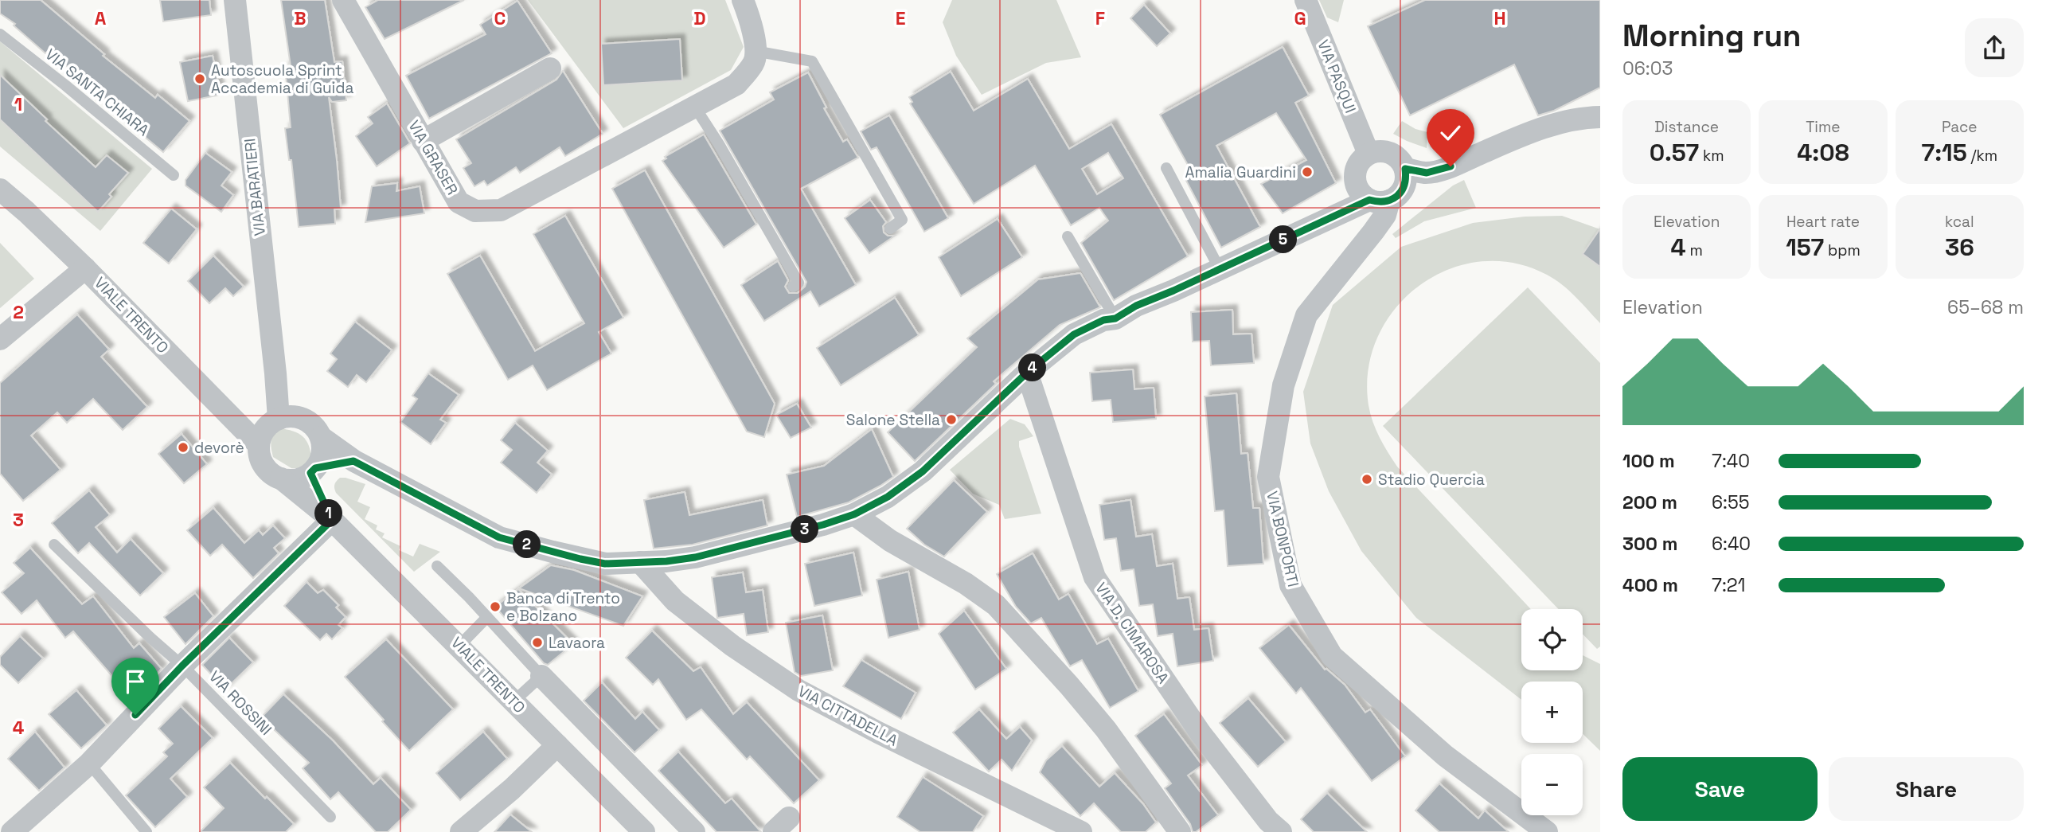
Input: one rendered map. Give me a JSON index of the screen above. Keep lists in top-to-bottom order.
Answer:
{
  "streets": {
    "street": [
      "VIA PASQUI",
      "VIA GRASER",
      "VIA BARATIERI",
      "VIALE TRENTO",
      "VIA BONPORTI",
      "VIA D. CIMAROSA",
      "VIA CITTADELLA"
    ],
    "lane": ["VIA SANTA CHIARA", "VIA ROSSINI"]
  },
  "crossings": [
    ["VIA PASQUI", "VIALE TRENTO"],
    ["VIA PASQUI", "VIA BONPORTI"],
    ["VIA BARATIERI", "VIALE TRENTO"],
    ["VIALE TRENTO", "VIA BONPORTI"],
    ["VIALE TRENTO", "VIA D. CIMAROSA"],
    ["VIALE TRENTO", "VIA CITTADELLA"]
  ],
  "places": [
    "Autoscuola Sprint Accademia di Guida",
    "Amalia Guardini",
    "Salone Stella",
    "devorè",
    "Stadio Quercia",
    "Banca di Trento e Bolzano",
    "Lavaora"
  ],
  "page": {
    "heading": ["Morning run", "06:03"],
    "stats": [
      ["Distance", "0.57 km"],
      ["Time", "4:08"],
      ["Pace", "7:15 /km"],
      ["Elevation", "4 m"],
      ["Heart rate", "157 bpm"],
      ["kcal", "36"]
    ],
    "pins": [
      "5",
      "4",
      "1",
      "3",
      "2"
    ],
    "chart": ["Elevation", "65–68 m"],
    "list": [
      {
        "name": "100 m",
        "note": "7:40"
      },
      {
        "name": "200 m",
        "note": "6:55"
      },
      {
        "name": "300 m",
        "note": "6:40"
      },
      {
        "name": "400 m",
        "note": "7:21"
      }
    ],
    "map_buttons": ["+", "−"],
    "buttons": ["Save", "Share"]
  },
  "grid": {
    "columns": [
      "A",
      "B",
      "C",
      "D",
      "E",
      "F",
      "G",
      "H"
    ],
    "rows": [
      "1",
      "2",
      "3",
      "4"
    ]
  }
}
